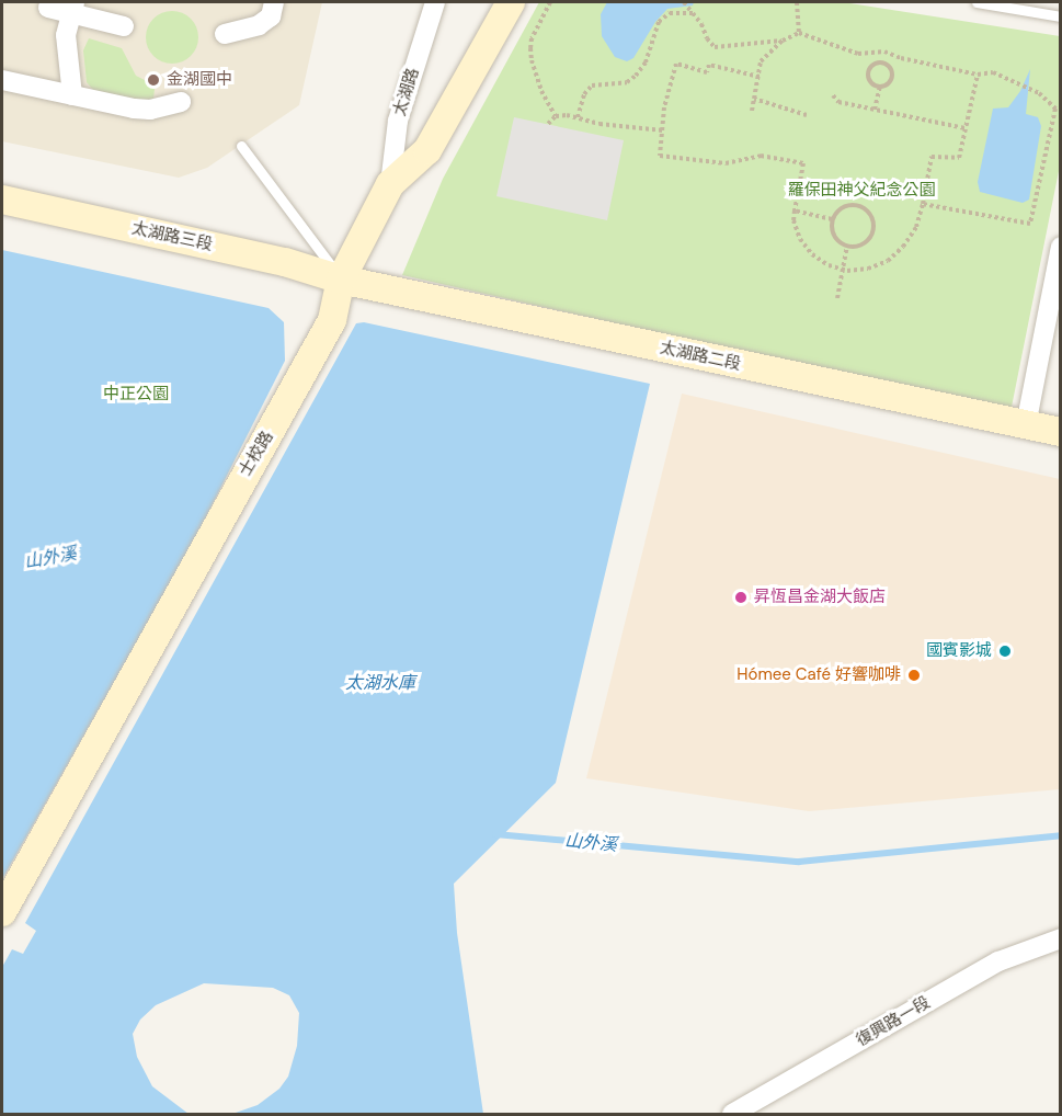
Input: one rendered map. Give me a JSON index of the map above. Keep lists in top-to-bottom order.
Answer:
{
  "streets": {
    "street": [
      "太湖路",
      "太湖路三段",
      "太湖路二段",
      "士校路",
      "復興路一段"
    ]
  },
  "crossings": [
    ["太湖路", "士校路"],
    ["太湖路三段", "太湖路二段"],
    ["太湖路三段", "士校路"],
    ["太湖路二段", "士校路"]
  ],
  "water": ["山外溪", "太湖水庫"],
  "parks": ["羅保田神父紀念公園", "中正公園"],
  "places": [
    "金湖國中",
    "昇恆昌金湖大飯店",
    "國賓影城",
    "Hómee Café 好響咖啡"
  ]
}
